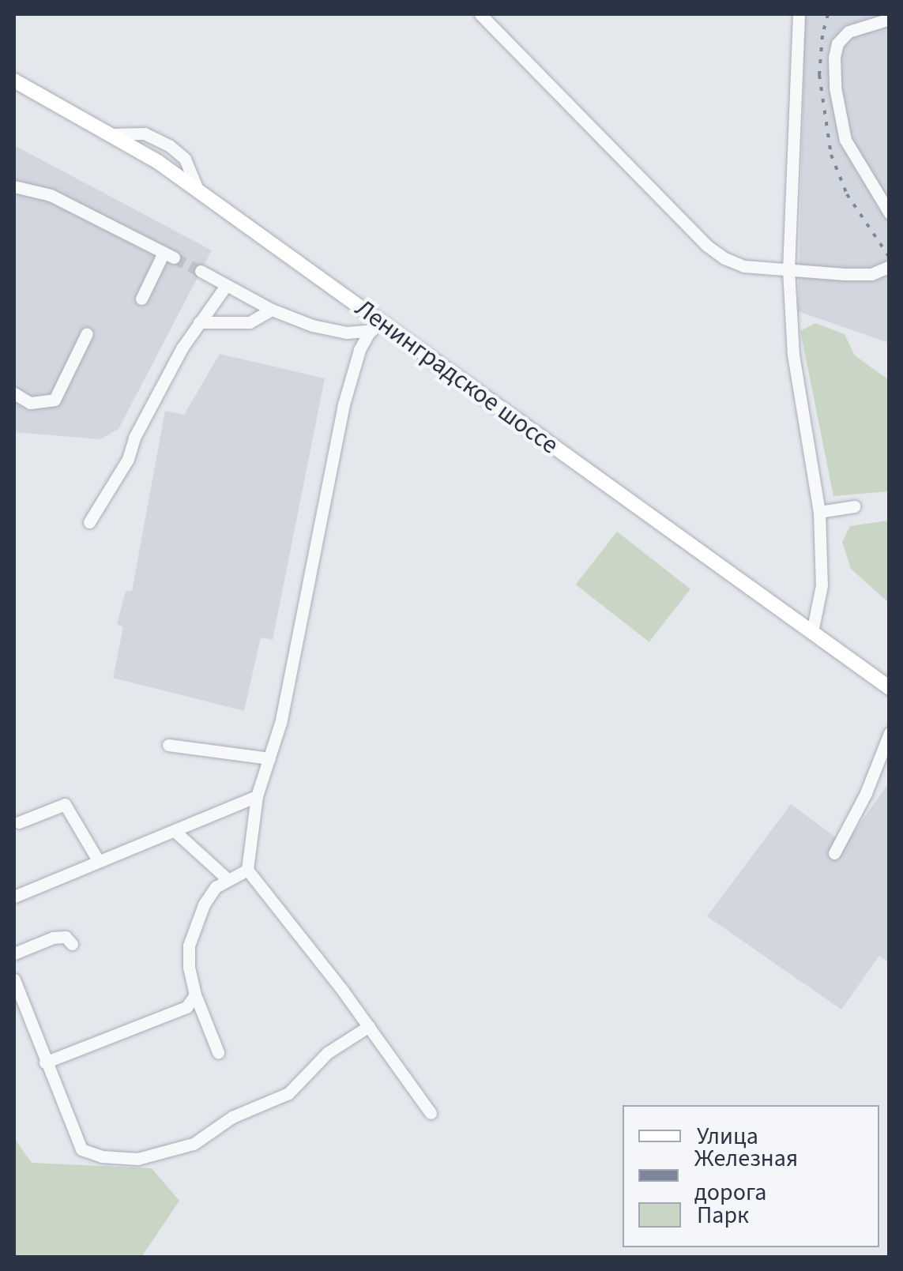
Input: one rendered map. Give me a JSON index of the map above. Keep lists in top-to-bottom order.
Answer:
{
  "streets": {
    "main road": ["Ленинградское шоссе"]
  },
  "legend": ["Улица", "Железная дорога", "Парк"]
}
